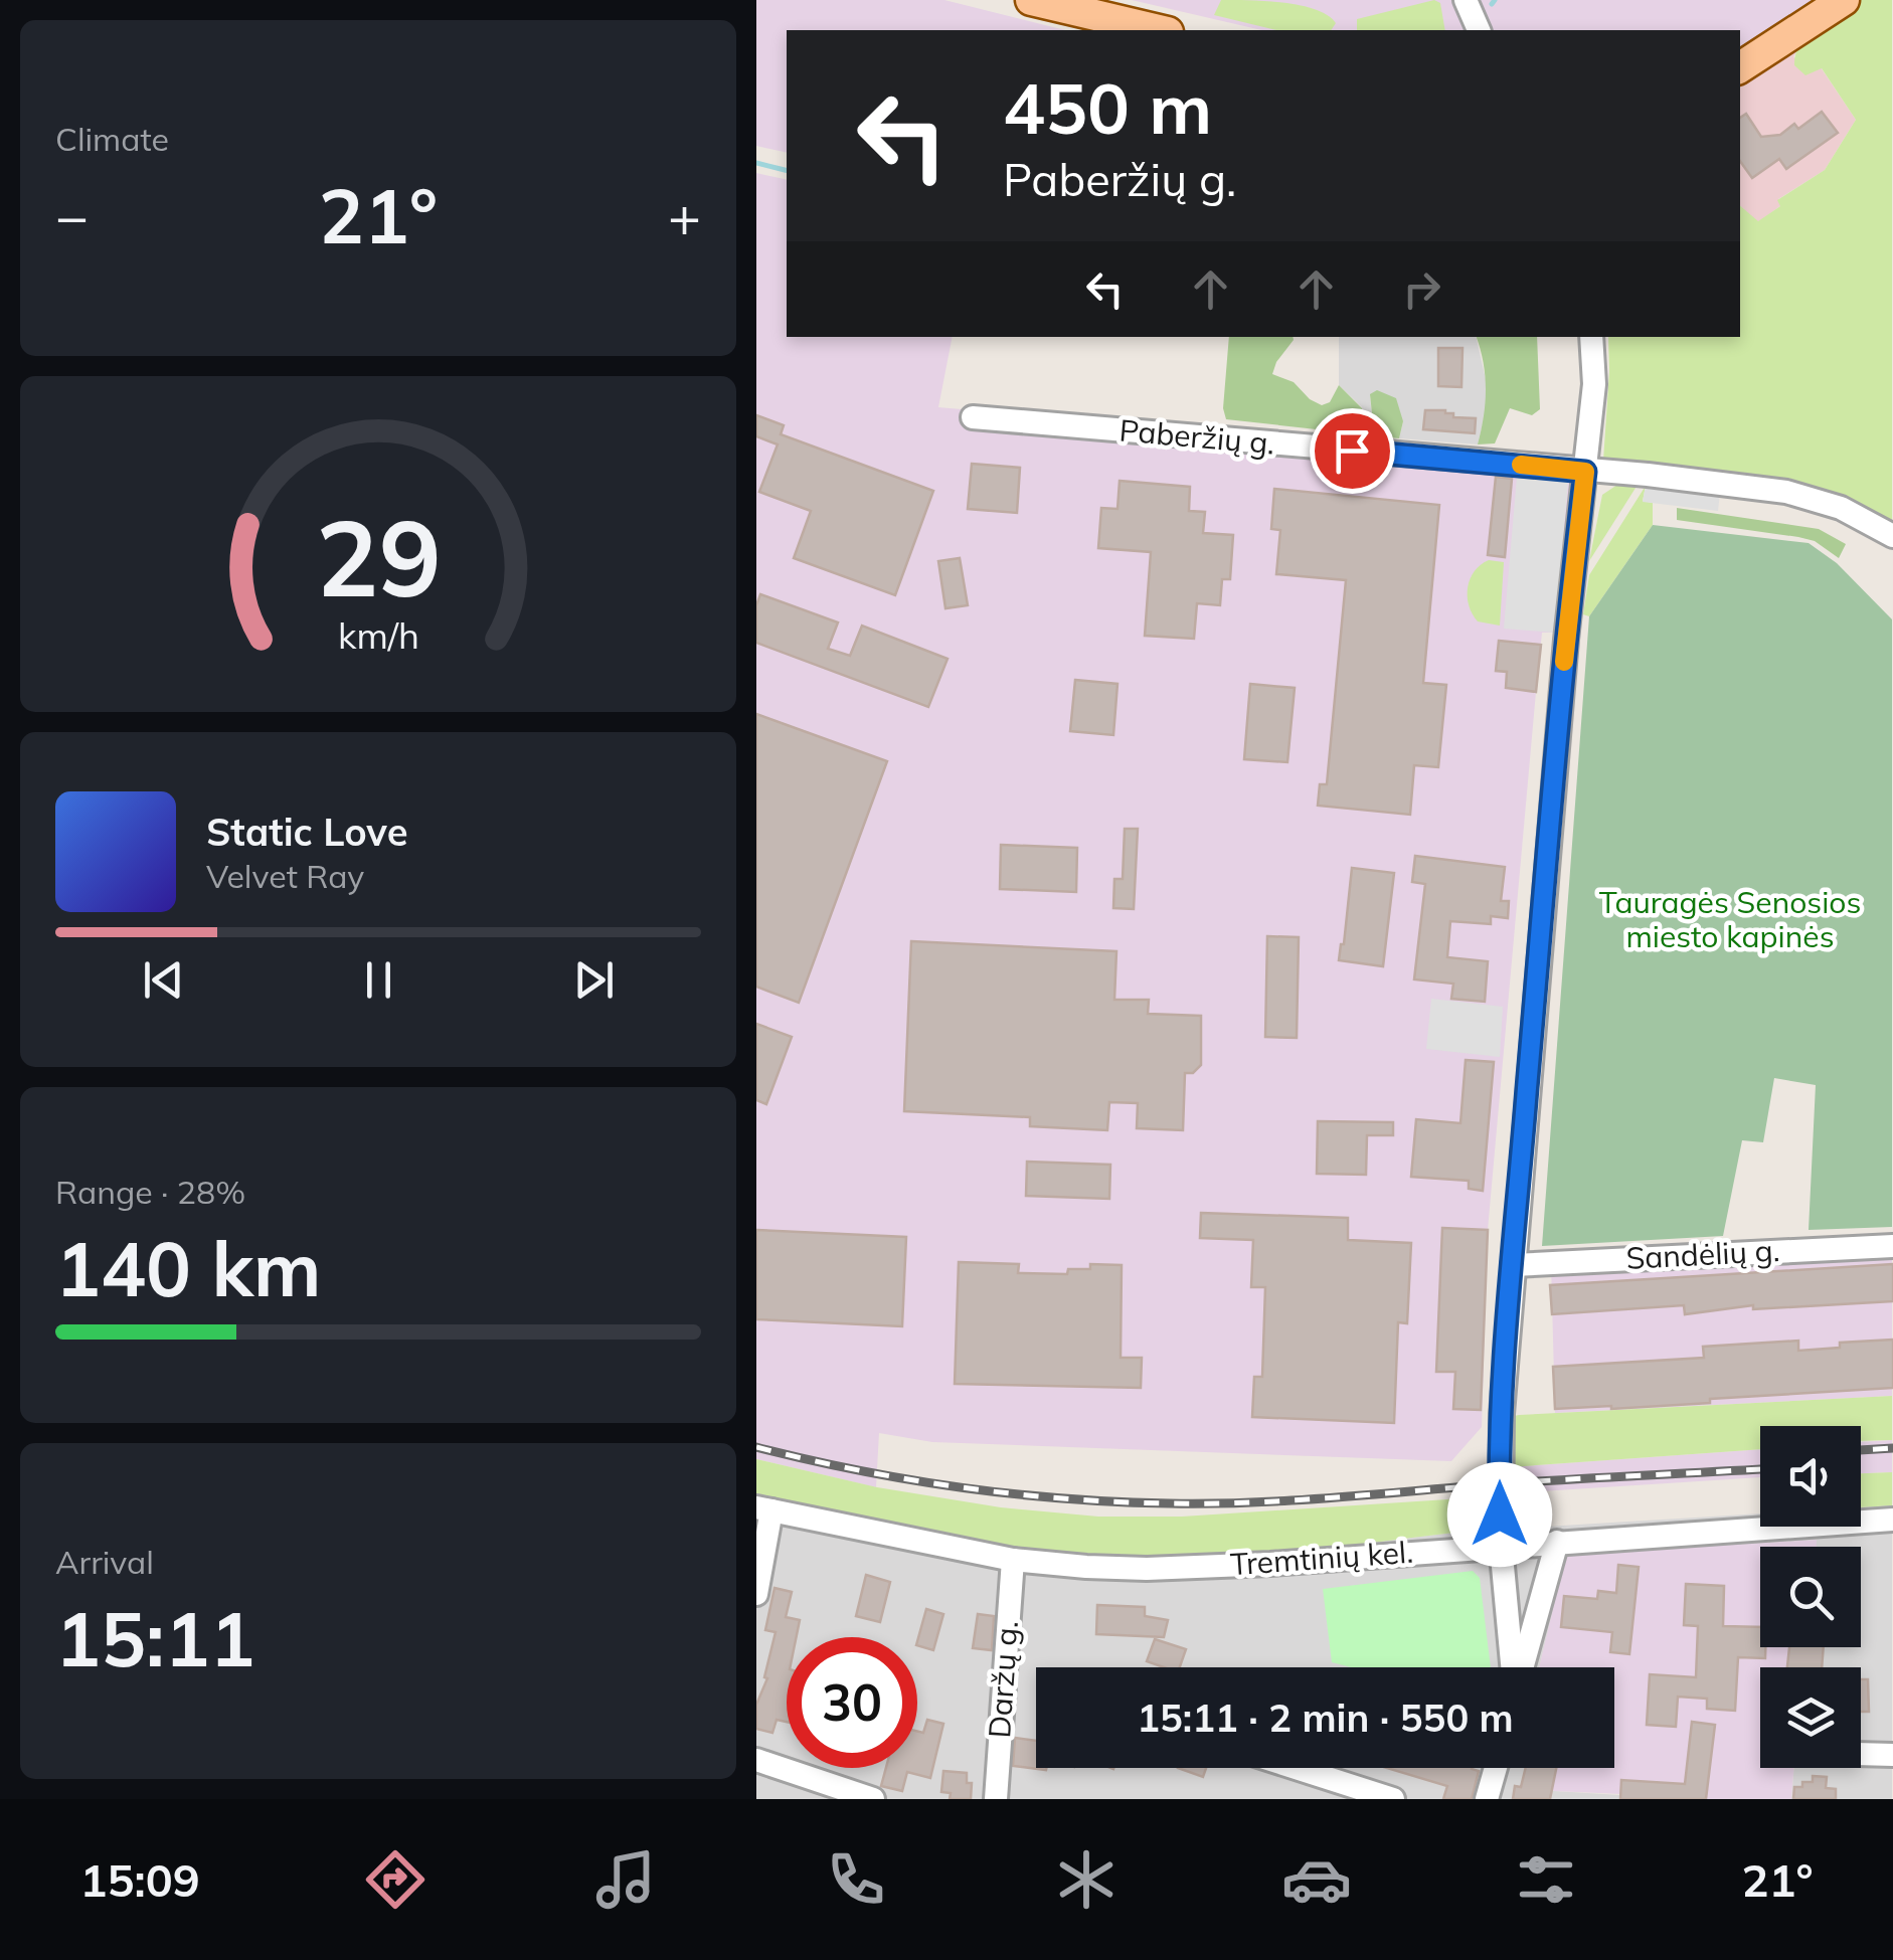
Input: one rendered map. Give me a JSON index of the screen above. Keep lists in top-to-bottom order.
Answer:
{
  "streets": {
    "street": [
      "Paberžių g.",
      "Sandėlių g.",
      "Tremtinių kel.",
      "Daržų g."
    ]
  },
  "crossings": [
    ["Tremtinių kel.", "Daržų g."]
  ],
  "parks": ["Tauragės Senosios miesto kapinės"],
  "page": {
    "tile": [
      "Climate",
      ["Range · 28%", "140 km"],
      ["Arrival", "15:11"]
    ],
    "turn": ["450 m", "Paberžių g."],
    "heat": ["−", "21°", "+"],
    "song": ["Static Love", "Velvet Ray"],
    "limit": "30",
    "trip": "15:11 · 2 min · 550 m",
    "tabs": ["15:09", "21°"],
    "gauge": ["29", "km/h"]
  }
}
